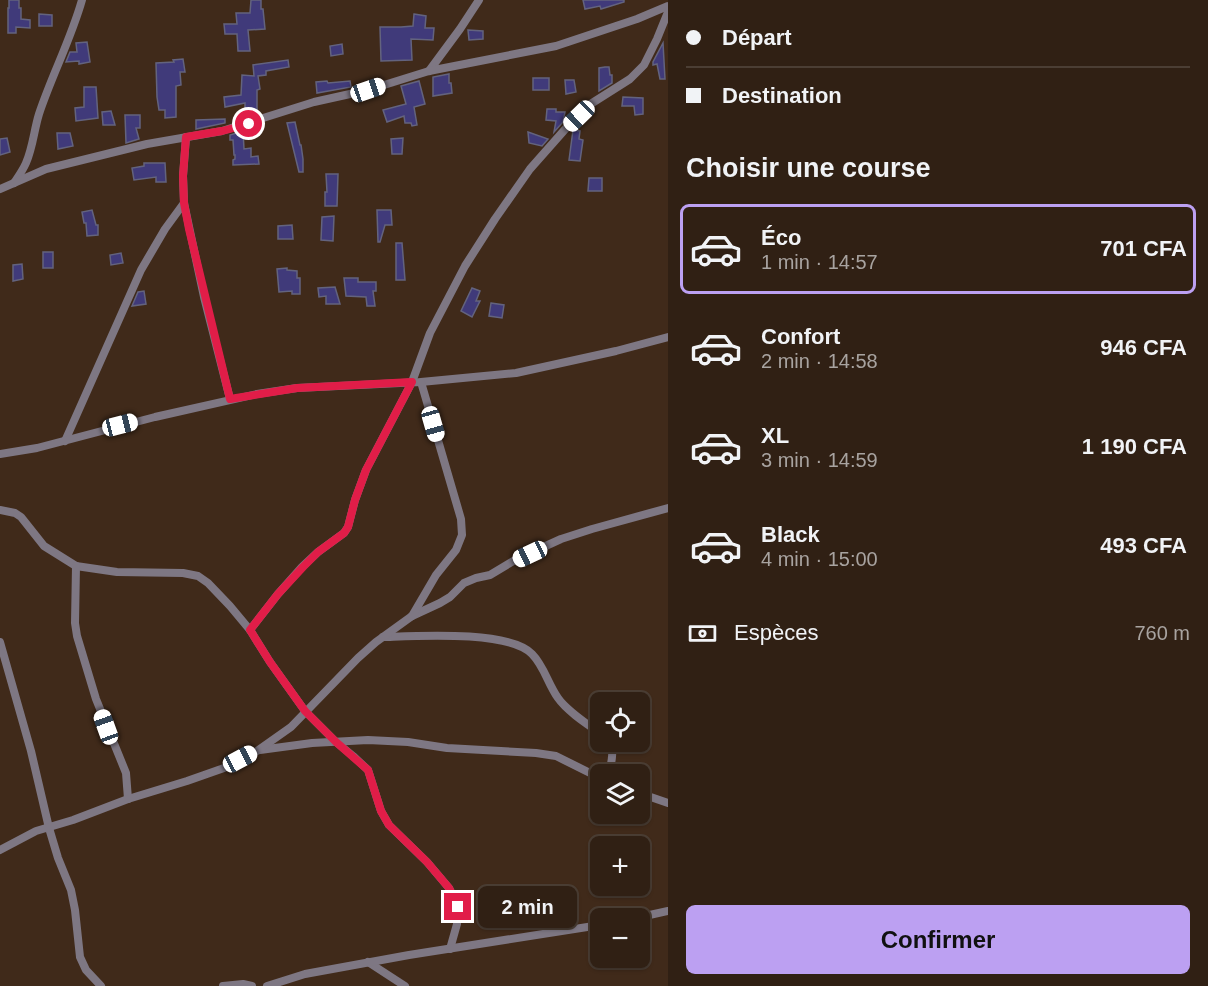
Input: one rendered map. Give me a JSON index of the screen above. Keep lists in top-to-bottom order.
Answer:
{
  "page": {
    "banner": ["Départ", "Destination"],
    "heading": "Choisir une course",
    "list": [
      {
        "name": "Éco",
        "note": "1 min · 14:57",
        "value": "701 CFA"
      },
      {
        "name": "Confort",
        "note": "2 min · 14:58",
        "value": "946 CFA"
      },
      {
        "name": "XL",
        "note": "3 min · 14:59",
        "value": "1 190 CFA"
      },
      {
        "name": "Black",
        "note": "4 min · 15:00",
        "value": "493 CFA"
      }
    ],
    "pay": ["Espèces", "760 m"],
    "map_buttons": ["+", "−"],
    "bubble": "2 min",
    "buttons": "Confirmer"
  }
}
